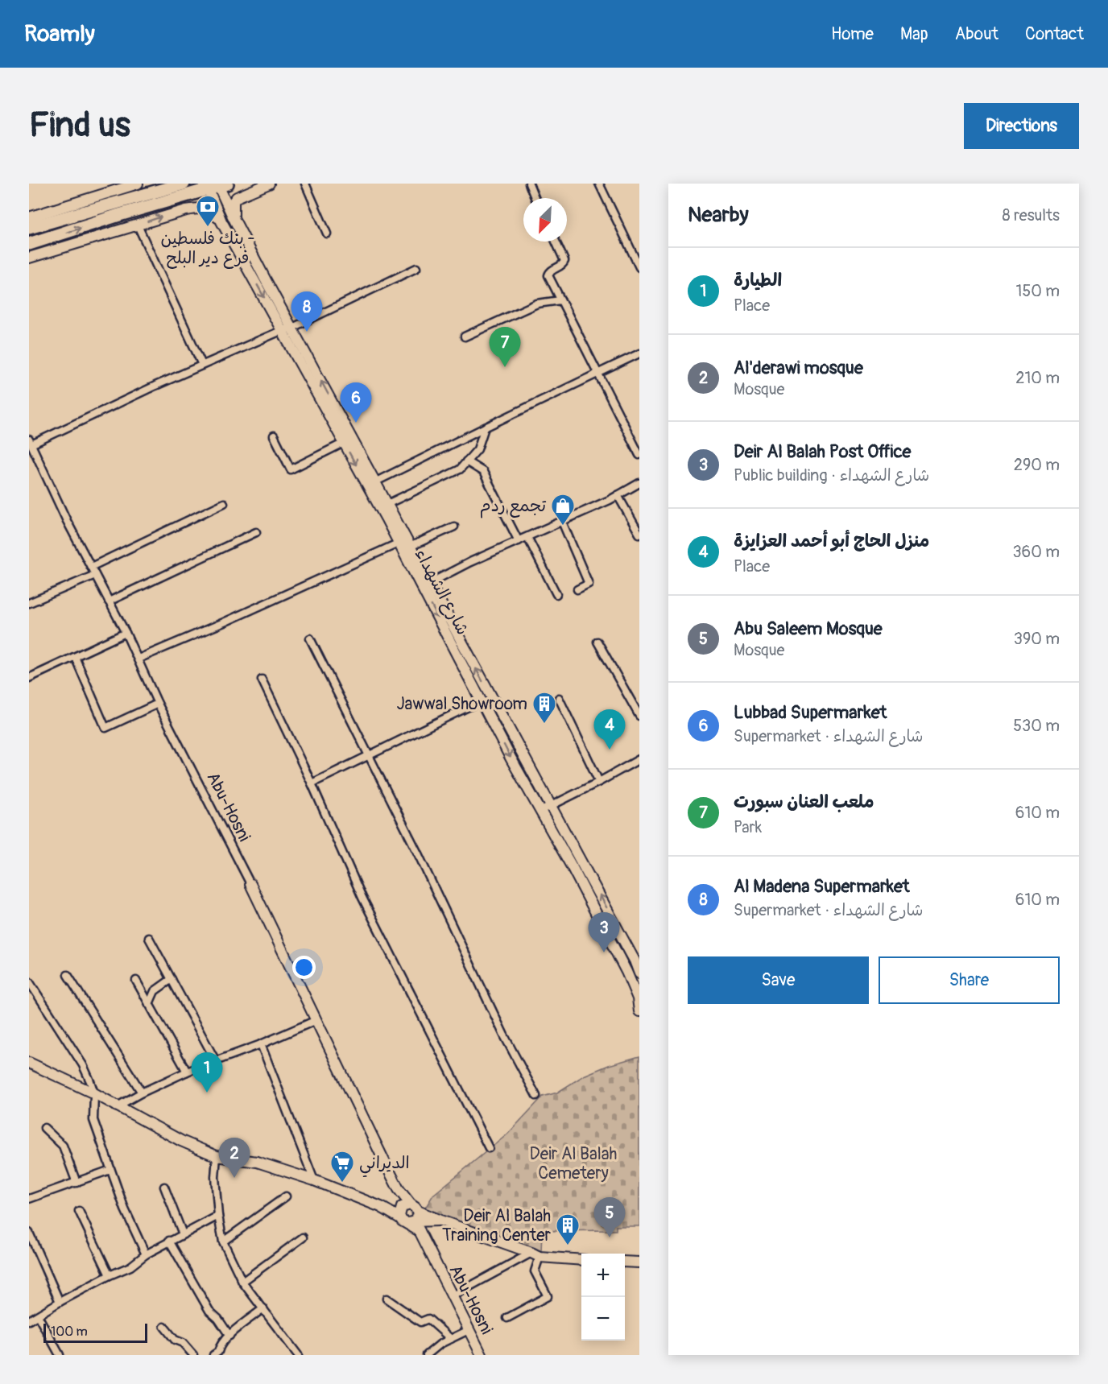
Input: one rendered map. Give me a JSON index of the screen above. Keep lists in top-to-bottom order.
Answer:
{
  "streets": {
    "main road": ["شارع الشهداء", "Abu-Hosni"]
  },
  "parks": ["Deir Al Balah Cemetery"],
  "places": {
    "bank": ["بنك فلسطين - فرع دير البلح"],
    "shop": ["تجمع ردم"],
    "building": ["Jawwal Showroom", "Deir Al Balah Training Center"],
    "supermarket": ["الديراني"]
  },
  "scale_bar": "100 m",
  "north": "bottom left",
  "page": {
    "header": "Roamly",
    "nav": [
      "Home",
      "Map",
      "About",
      "Contact"
    ],
    "buttons": [
      "Directions",
      ["Save", "Share"]
    ],
    "title": "Find us",
    "heading": ["Nearby", "8 results"],
    "list": [
      {
        "mark": "1",
        "name": "الطيارة",
        "note": "Place",
        "value": "150 m"
      },
      {
        "mark": "2",
        "name": "Al'derawi mosque",
        "note": "Mosque",
        "value": "210 m"
      },
      {
        "mark": "3",
        "name": "Deir Al Balah Post Office",
        "note": "Public building · شارع الشهداء",
        "value": "290 m"
      },
      {
        "mark": "4",
        "name": "منزل الحاج أبو أحمد العزايزة",
        "note": "Place",
        "value": "360 m"
      },
      {
        "mark": "5",
        "name": "Abu Saleem Mosque",
        "note": "Mosque",
        "value": "390 m"
      },
      {
        "mark": "6",
        "name": "Lubbad Supermarket",
        "note": "Supermarket · شارع الشهداء",
        "value": "530 m"
      },
      {
        "mark": "7",
        "name": "ملعب العنان سبورت",
        "note": "Park",
        "value": "610 m"
      },
      {
        "mark": "8",
        "name": "Al Madena Supermarket",
        "note": "Supermarket · شارع الشهداء",
        "value": "610 m"
      }
    ],
    "pins": [
      "8",
      "7",
      "6",
      "4",
      "3",
      "1",
      "2",
      "5"
    ],
    "map_buttons": ["+", "−"],
    "scale": "100 m"
  }
}
